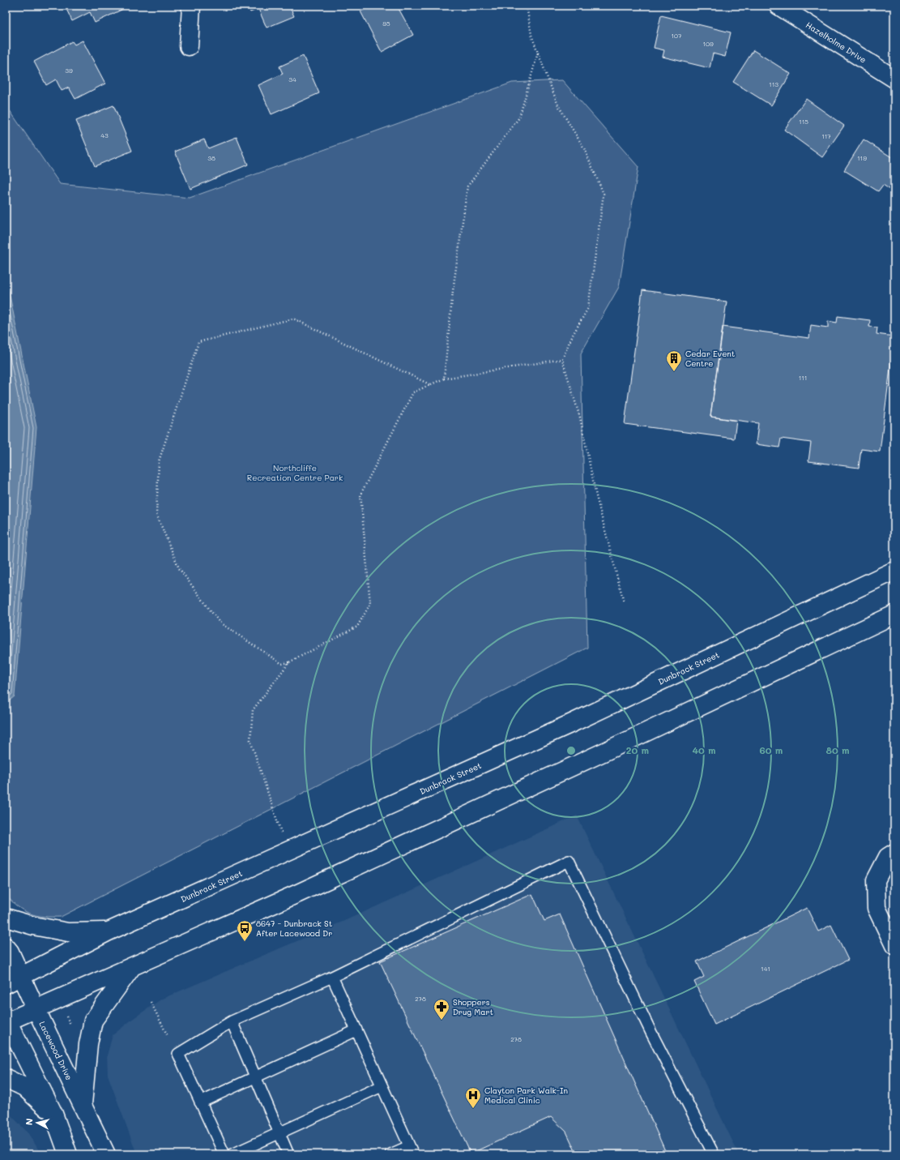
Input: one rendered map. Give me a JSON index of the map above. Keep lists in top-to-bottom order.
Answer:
{
  "streets": {
    "main road": ["Hazelholme Drive", "Dunbrack Street", "Lacewood Drive"]
  },
  "crossings": [
    ["Dunbrack Street", "Lacewood Drive"]
  ],
  "parks": ["Northcliffe Recreation Centre Park"],
  "places": {
    "building": ["Cedar Event Centre"],
    "bus stop": ["8647 - Dunbrack St After Lacewood Dr"],
    "pharmacy": ["Shoppers Drug Mart"],
    "hospital": ["Clayton Park Walk-In Medical Clinic"]
  },
  "house_numbers": [
    "95",
    "107",
    "109",
    "39",
    "34",
    "113",
    "115",
    "43",
    "117",
    "38",
    "119",
    "111",
    "141",
    "278",
    "278"
  ],
  "north": "left",
  "rings": [
    "20 m",
    "40 m",
    "60 m",
    "80 m"
  ]
}
